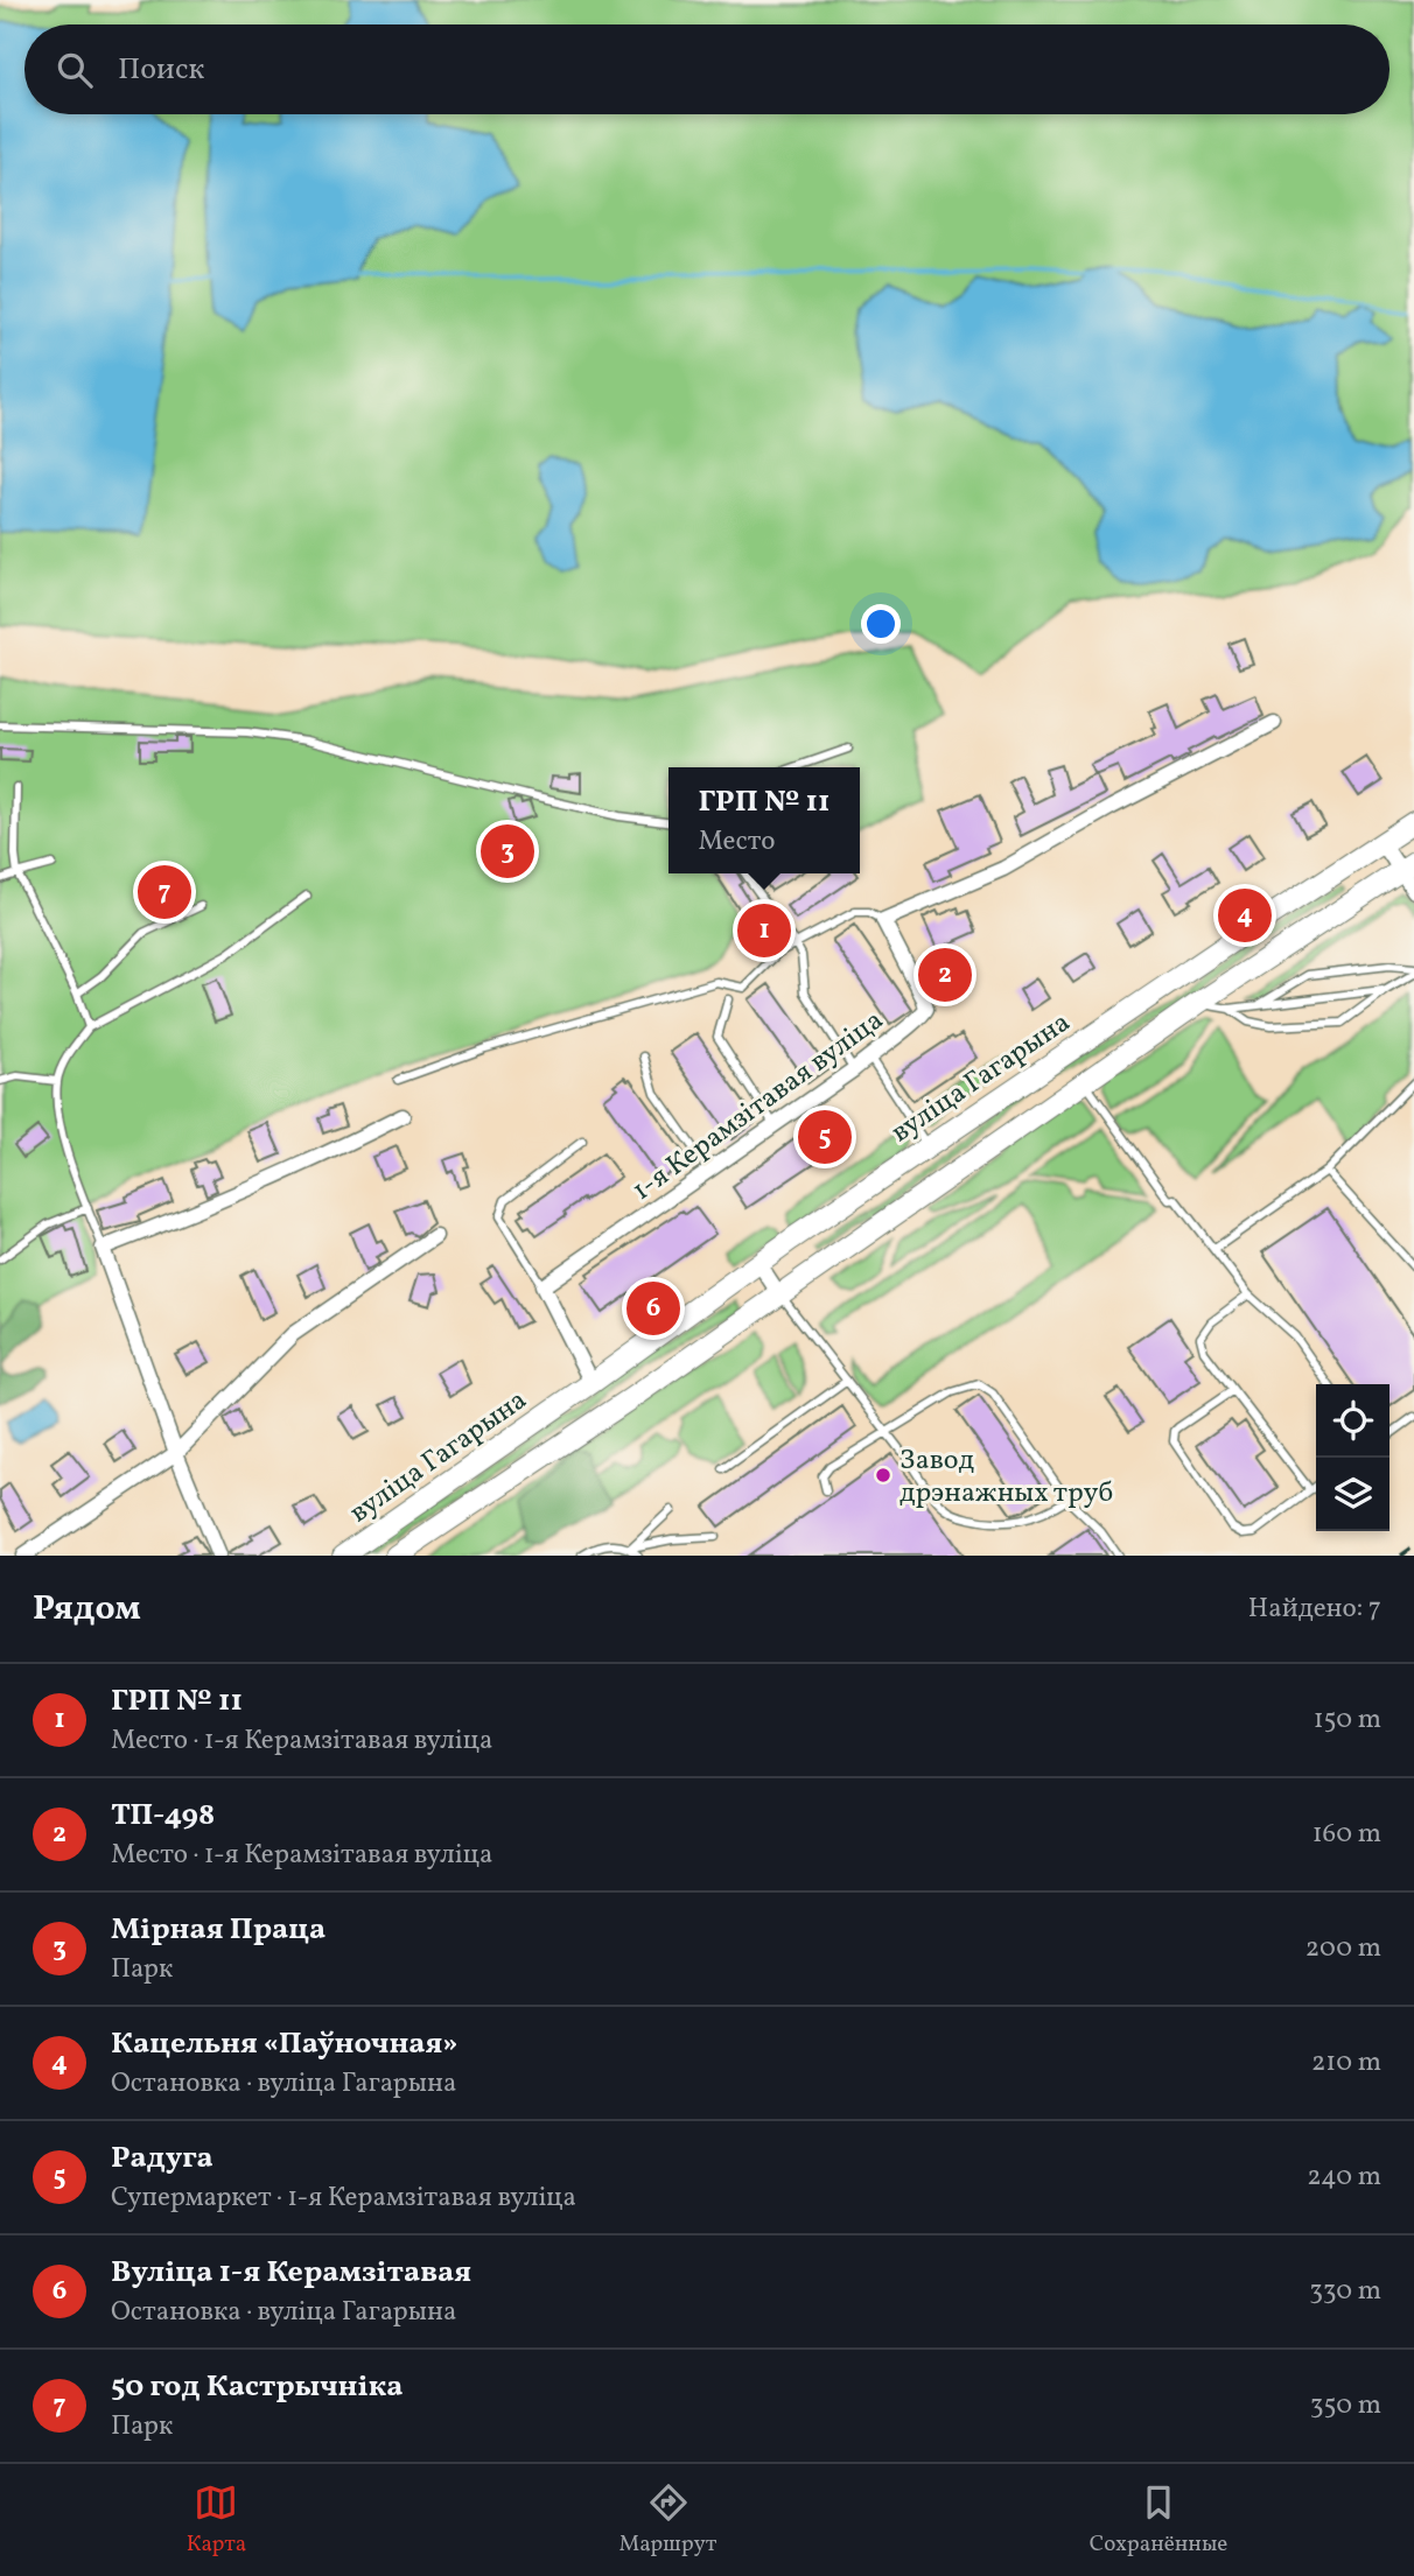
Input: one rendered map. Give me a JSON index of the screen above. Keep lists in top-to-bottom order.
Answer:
{
  "streets": {
    "main road": ["вуліца Гагарына"],
    "street": ["1-я Керамзітавая вуліца"]
  },
  "places": ["Завод дрэнажных труб"],
  "page": {
    "search": "Поиск",
    "popup": ["ГРП № 11", "Место"],
    "pins": [
      "3",
      "7",
      "4",
      "1",
      "2",
      "5",
      "6"
    ],
    "heading": ["Рядом", "Найдено: 7"],
    "list": [
      {
        "mark": "1",
        "name": "ГРП № 11",
        "note": "Место · 1-я Керамзітавая вуліца",
        "value": "150 m"
      },
      {
        "mark": "2",
        "name": "ТП-498",
        "note": "Место · 1-я Керамзітавая вуліца",
        "value": "160 m"
      },
      {
        "mark": "3",
        "name": "Мірная Праца",
        "note": "Парк",
        "value": "200 m"
      },
      {
        "mark": "4",
        "name": "Кацельня «Паўночная»",
        "note": "Остановка · вуліца Гагарына",
        "value": "210 m"
      },
      {
        "mark": "5",
        "name": "Радуга",
        "note": "Супермаркет · 1-я Керамзітавая вуліца",
        "value": "240 m"
      },
      {
        "mark": "6",
        "name": "Вуліца 1-я Керамзітавая",
        "note": "Остановка · вуліца Гагарына",
        "value": "330 m"
      },
      {
        "mark": "7",
        "name": "50 год Кастрычніка",
        "note": "Парк",
        "value": "350 m"
      }
    ],
    "nav": ["Карта", "Маршрут", "Сохранённые"]
  }
}
